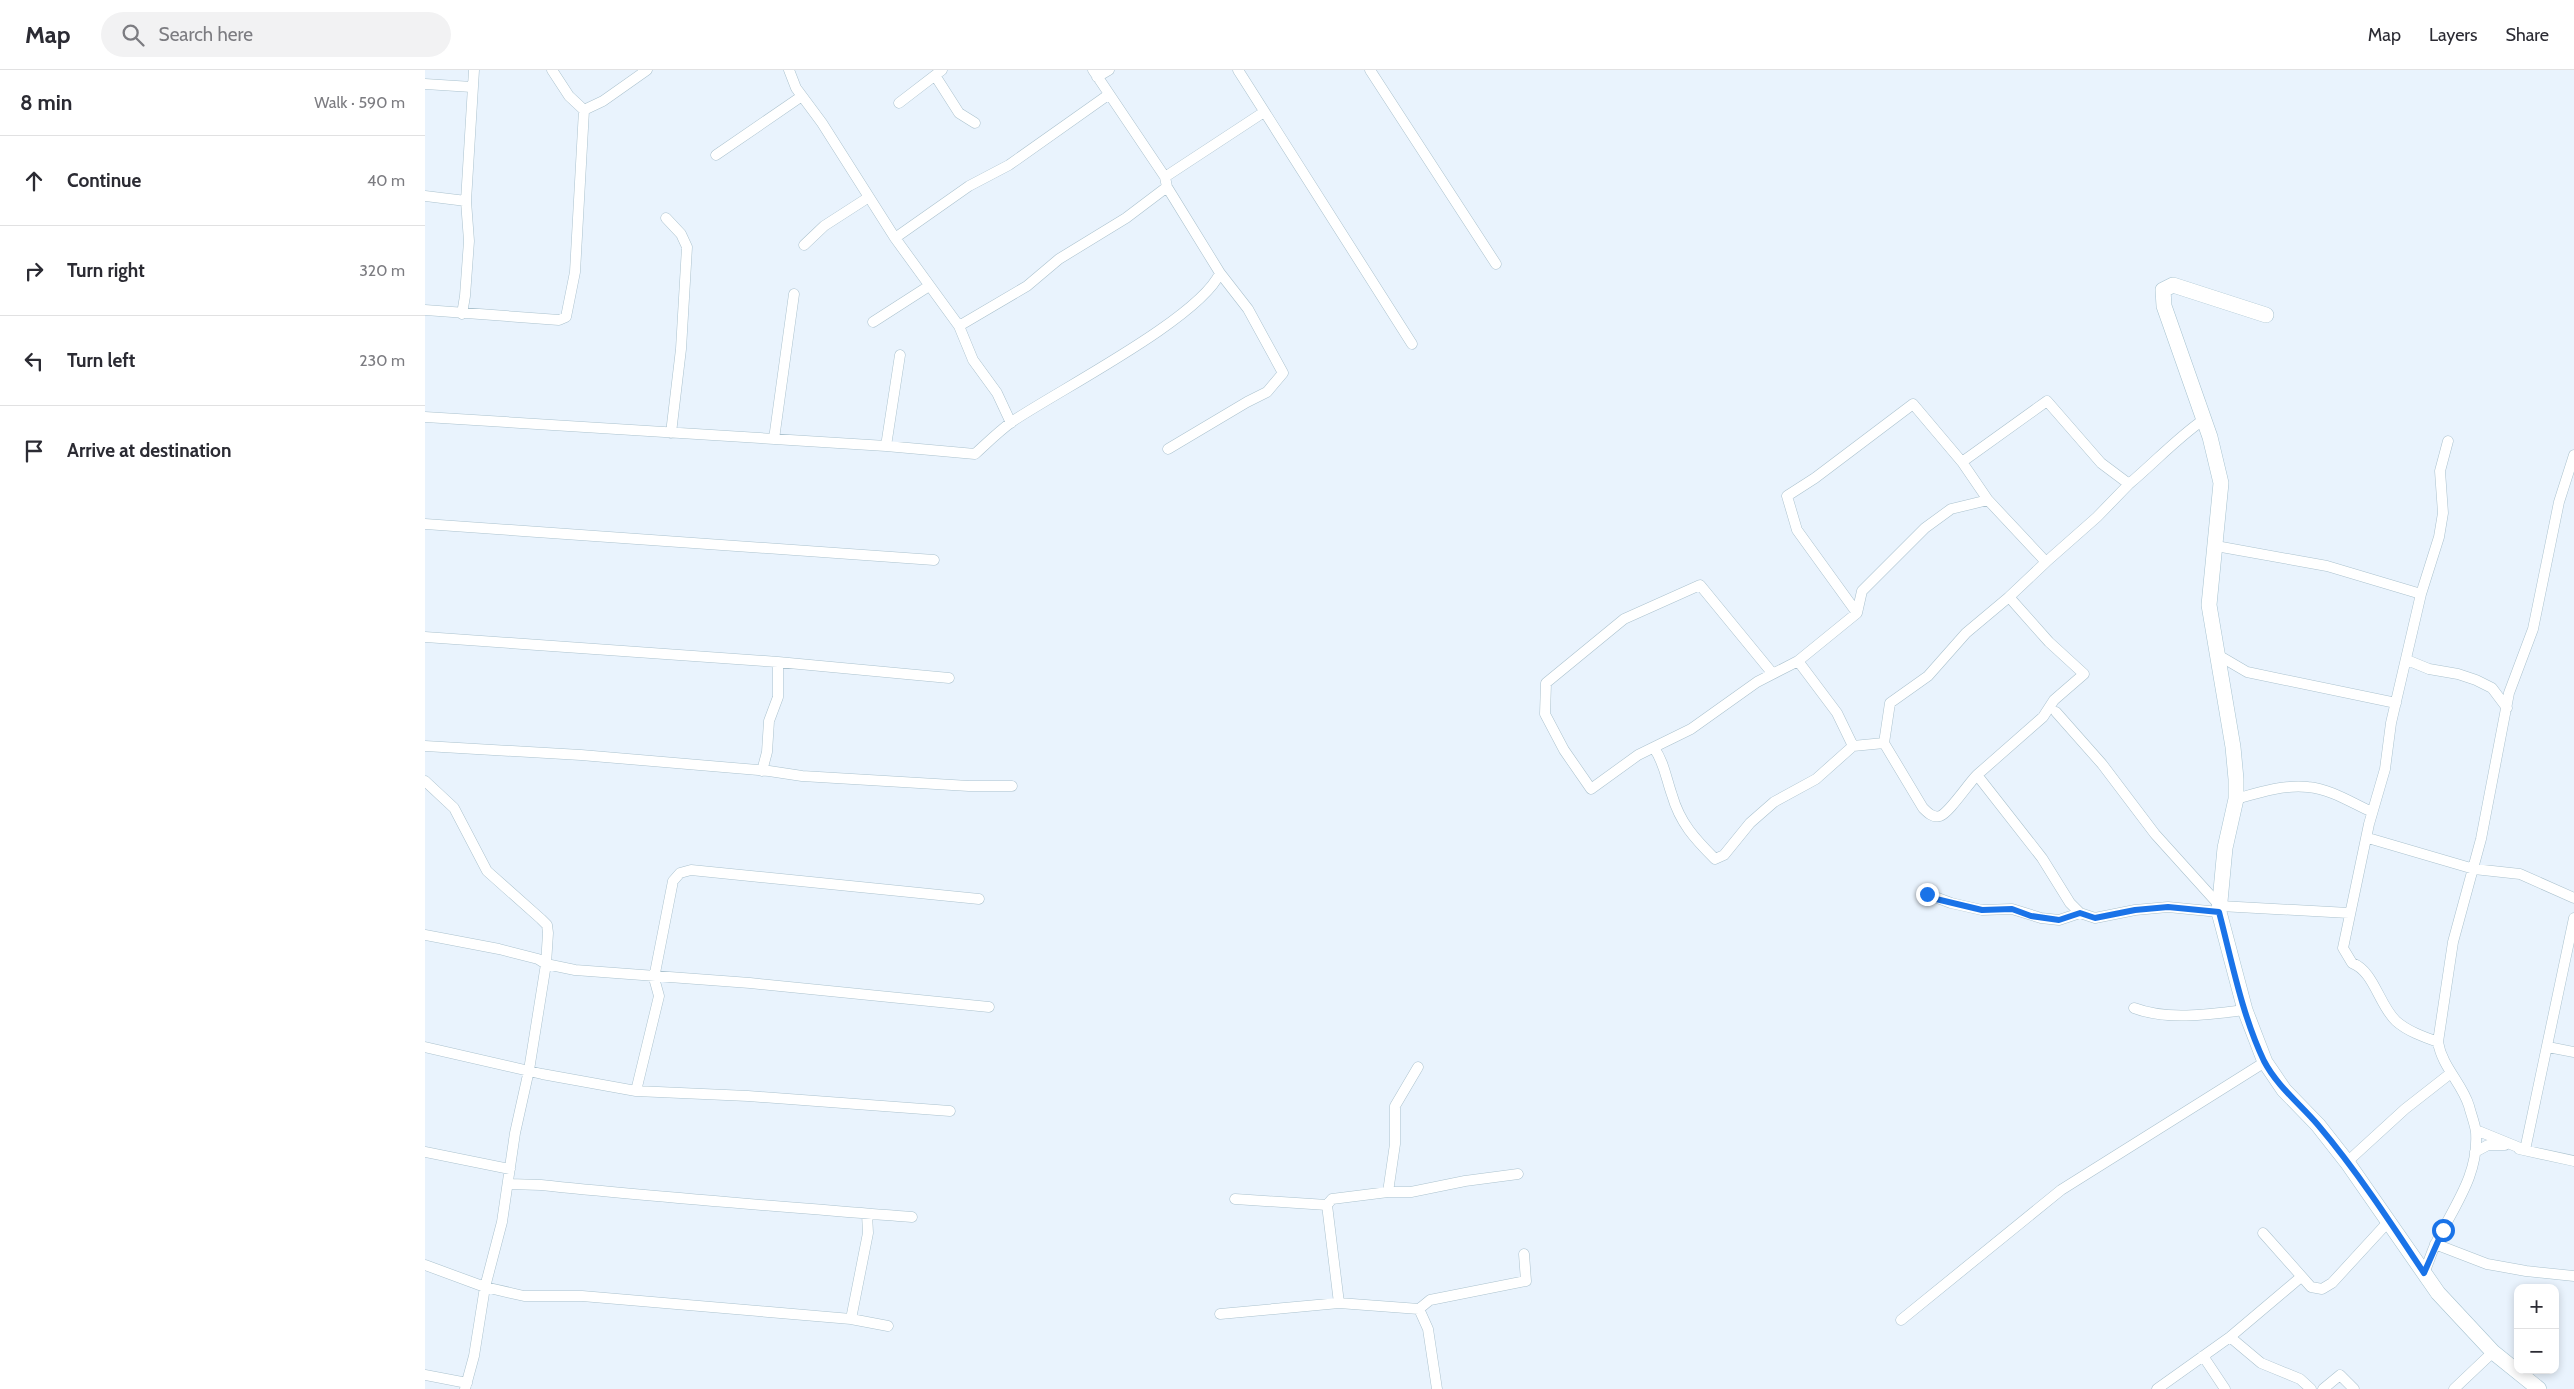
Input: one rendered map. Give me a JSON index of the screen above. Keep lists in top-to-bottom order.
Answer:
{
  "page": {
    "header": "Map",
    "search": "Search here",
    "nav": ["Map", "Layers", "Share"],
    "heading": ["8 min", "Walk · 590 m"],
    "list": [
      ["Continue", "40 m"],
      ["Turn right", "320 m"],
      ["Turn left", "230 m"],
      "Arrive at destination"
    ],
    "map_buttons": ["+", "−"]
  }
}
